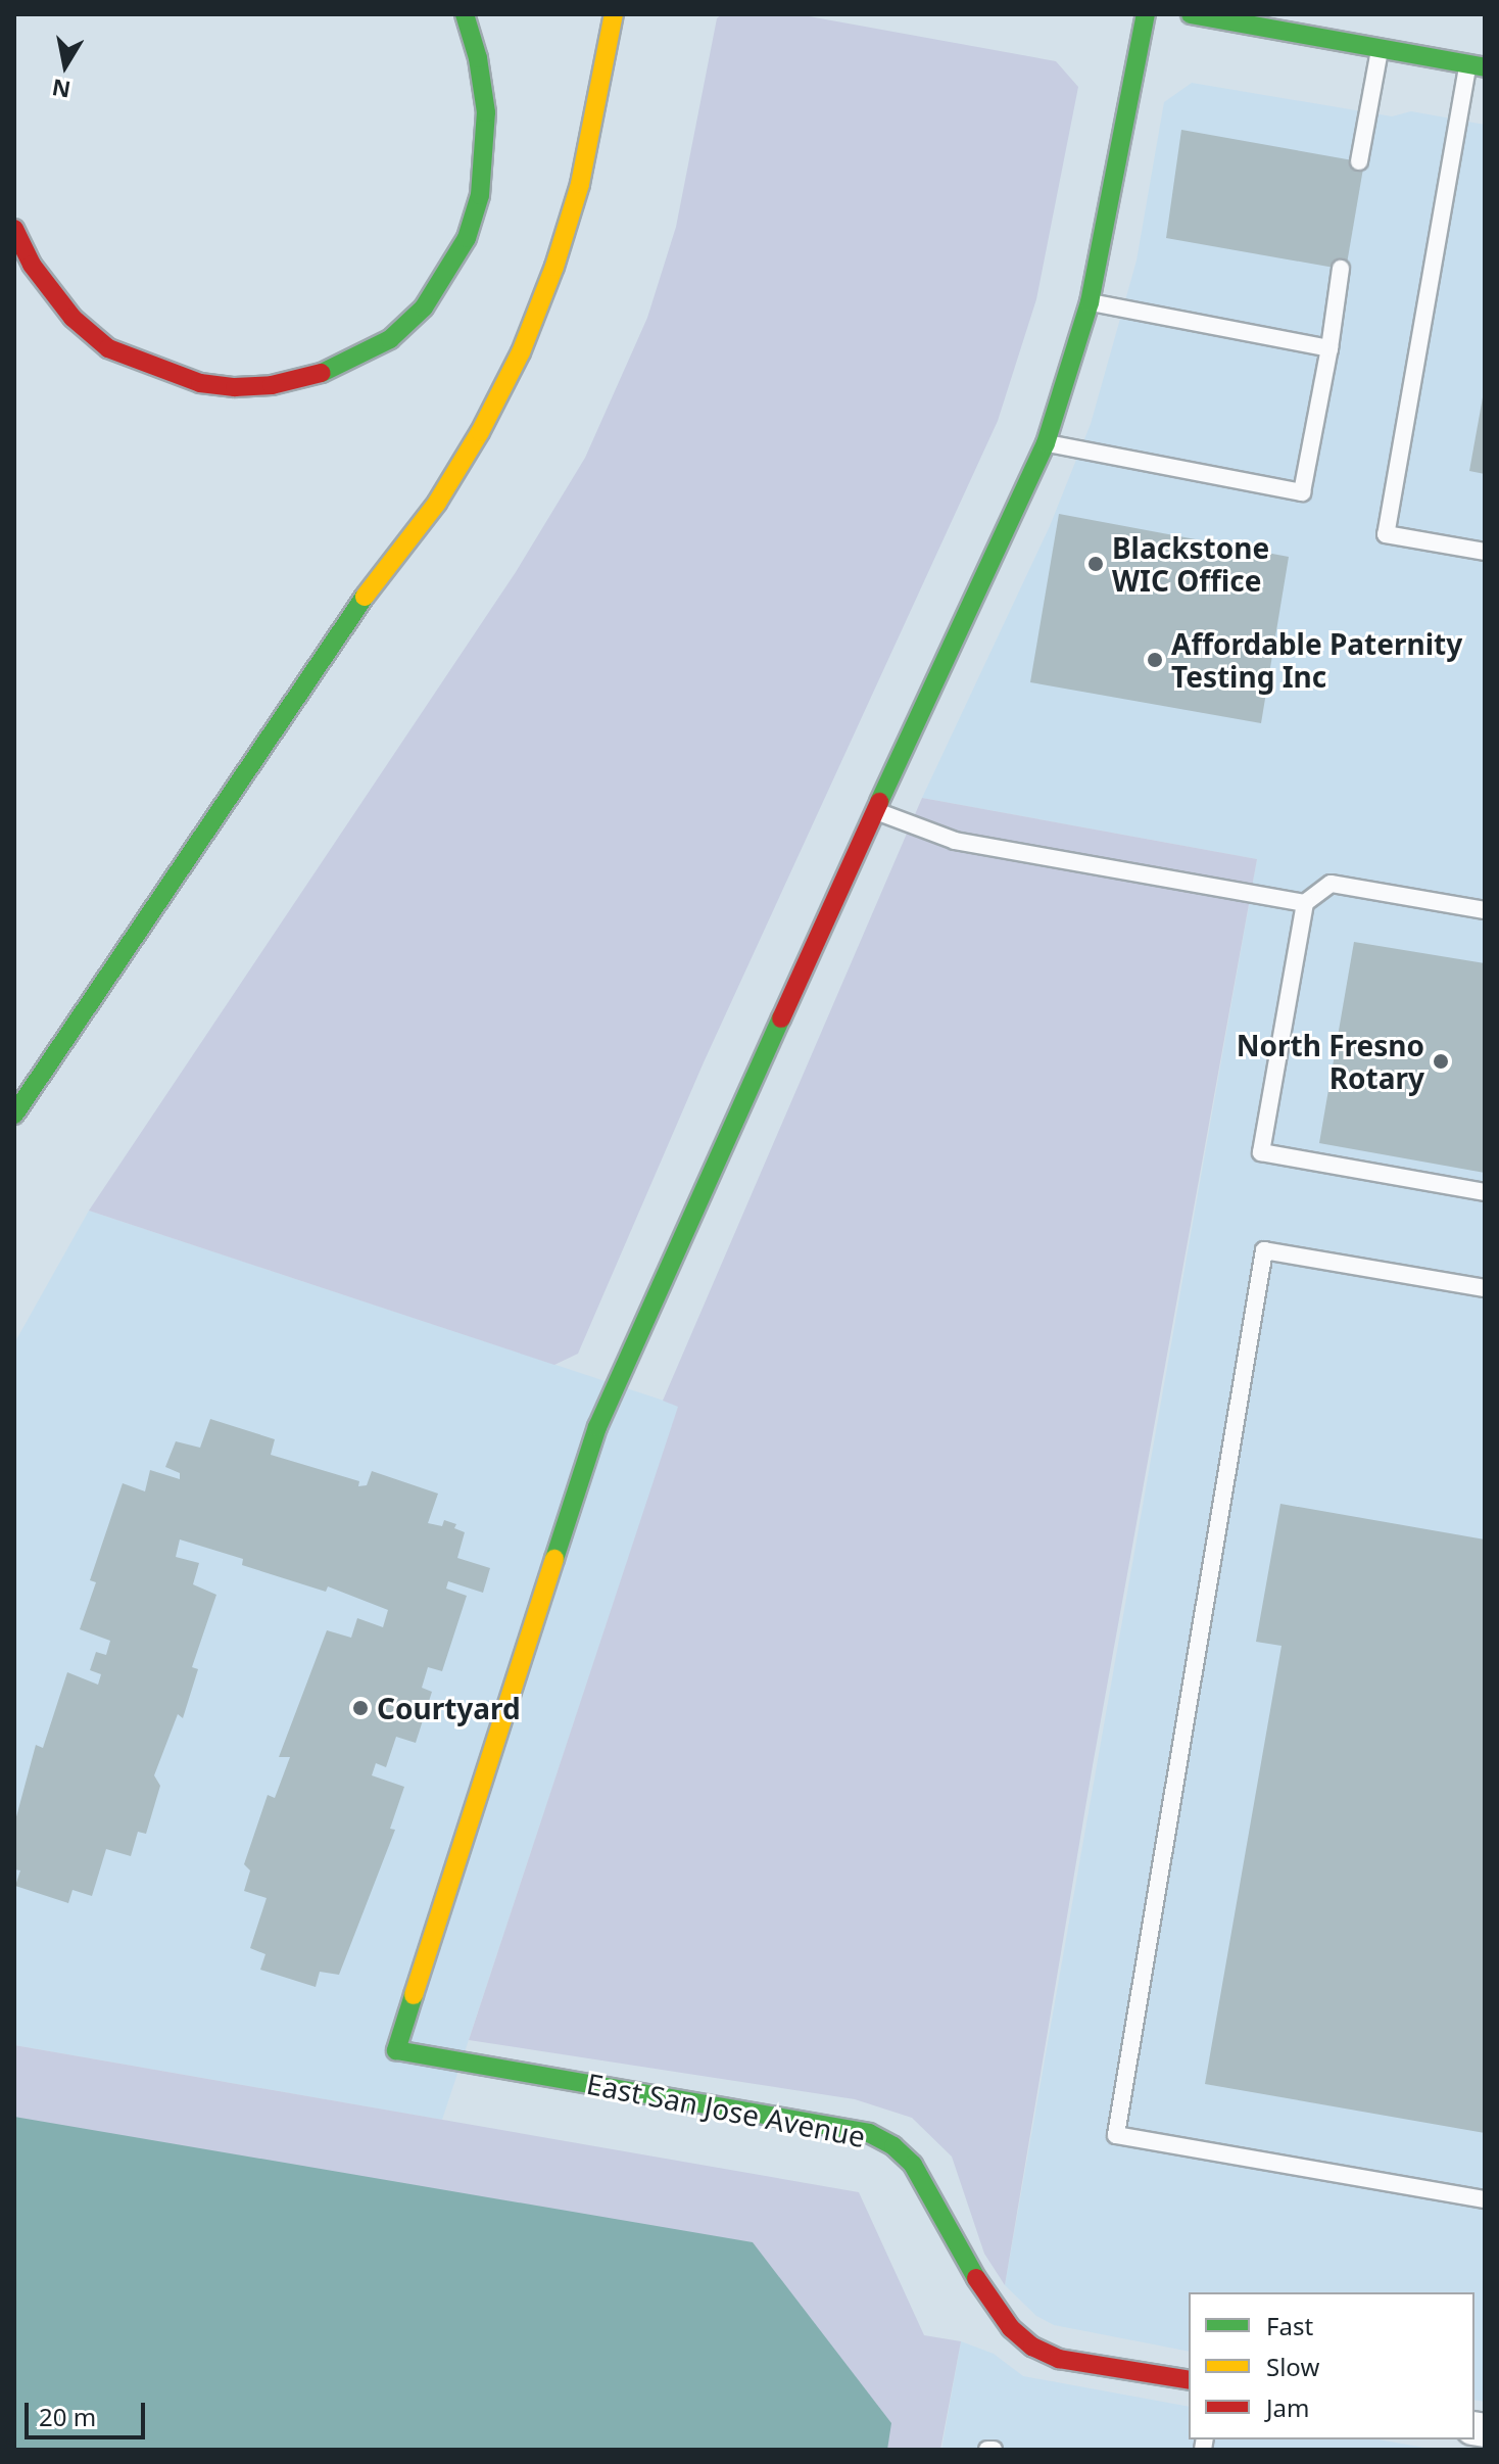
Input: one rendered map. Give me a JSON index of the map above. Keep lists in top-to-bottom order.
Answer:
{
  "streets": {
    "main road": ["East San Jose Avenue"]
  },
  "places": [
    "Blackstone WIC Office",
    "Affordable Paternity Testing Inc",
    "North Fresno Rotary",
    "Courtyard"
  ],
  "legend": ["Fast", "Slow", "Jam"],
  "scale_bar": "20 m",
  "north": "bottom"
}
